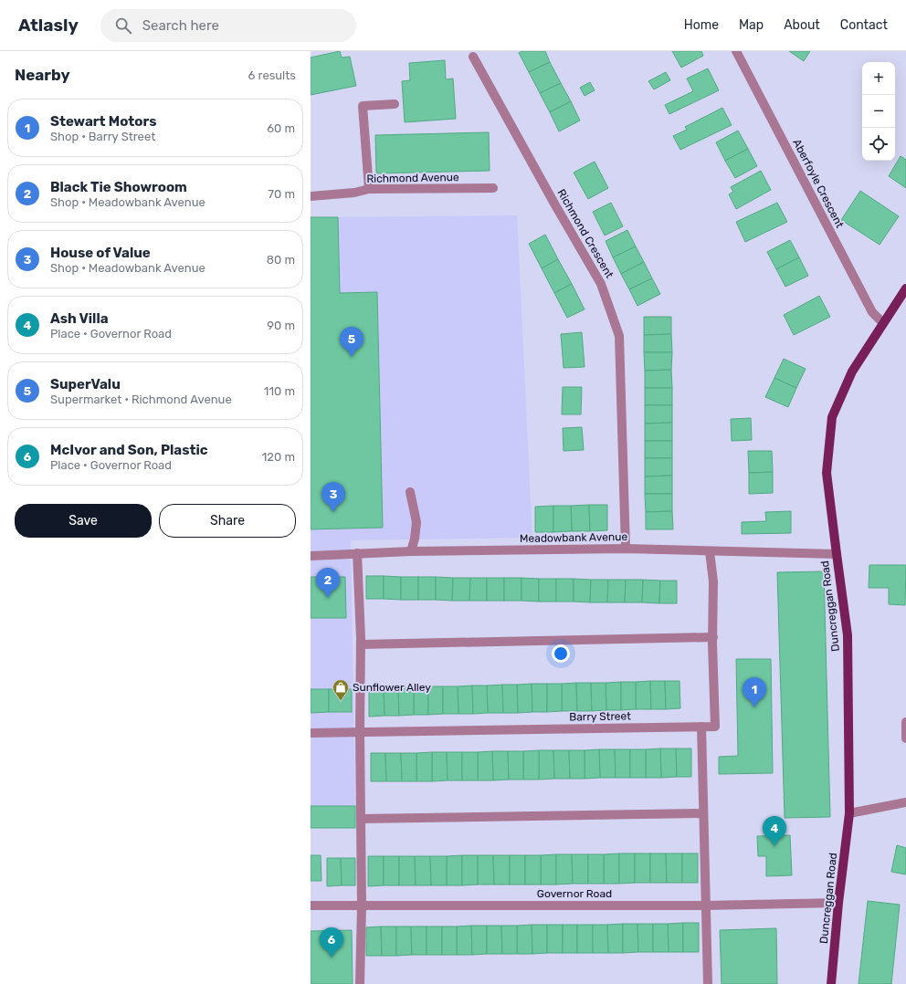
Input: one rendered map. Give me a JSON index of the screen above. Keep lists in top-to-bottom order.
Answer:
{
  "streets": {
    "main road": ["Duncreggan Road"],
    "street": [
      "Richmond Avenue",
      "Aberfoyle Crescent",
      "Richmond Crescent",
      "Meadowbank Avenue",
      "Barry Street",
      "Governor Road"
    ]
  },
  "crossings": [
    ["Aberfoyle Crescent", "Duncreggan Road"],
    ["Richmond Crescent", "Meadowbank Avenue"],
    ["Meadowbank Avenue", "Duncreggan Road"],
    ["Meadowbank Avenue", "Barry Street"],
    ["Duncreggan Road", "Governor Road"]
  ],
  "places": {
    "shop": ["Sunflower Alley"]
  },
  "page": {
    "header": "Atlasly",
    "search": "Search here",
    "nav": [
      "Home",
      "Map",
      "About",
      "Contact"
    ],
    "heading": ["Nearby", "6 results"],
    "map_buttons": ["+", "−"],
    "list": [
      {
        "mark": "1",
        "name": "Stewart Motors",
        "note": "Shop · Barry Street",
        "value": "60 m"
      },
      {
        "mark": "2",
        "name": "Black Tie Showroom",
        "note": "Shop · Meadowbank Avenue",
        "value": "70 m"
      },
      {
        "mark": "3",
        "name": "House of Value",
        "note": "Shop · Meadowbank Avenue",
        "value": "80 m"
      },
      {
        "mark": "4",
        "name": "Ash Villa",
        "note": "Place · Governor Road",
        "value": "90 m"
      },
      {
        "mark": "5",
        "name": "SuperValu",
        "note": "Supermarket · Richmond Avenue",
        "value": "110 m"
      },
      {
        "mark": "6",
        "name": "McIvor and Son, Plastic",
        "note": "Place · Governor Road",
        "value": "120 m"
      }
    ],
    "pins": [
      "5",
      "3",
      "2",
      "1",
      "4",
      "6"
    ],
    "buttons": ["Save", "Share"]
  }
}
